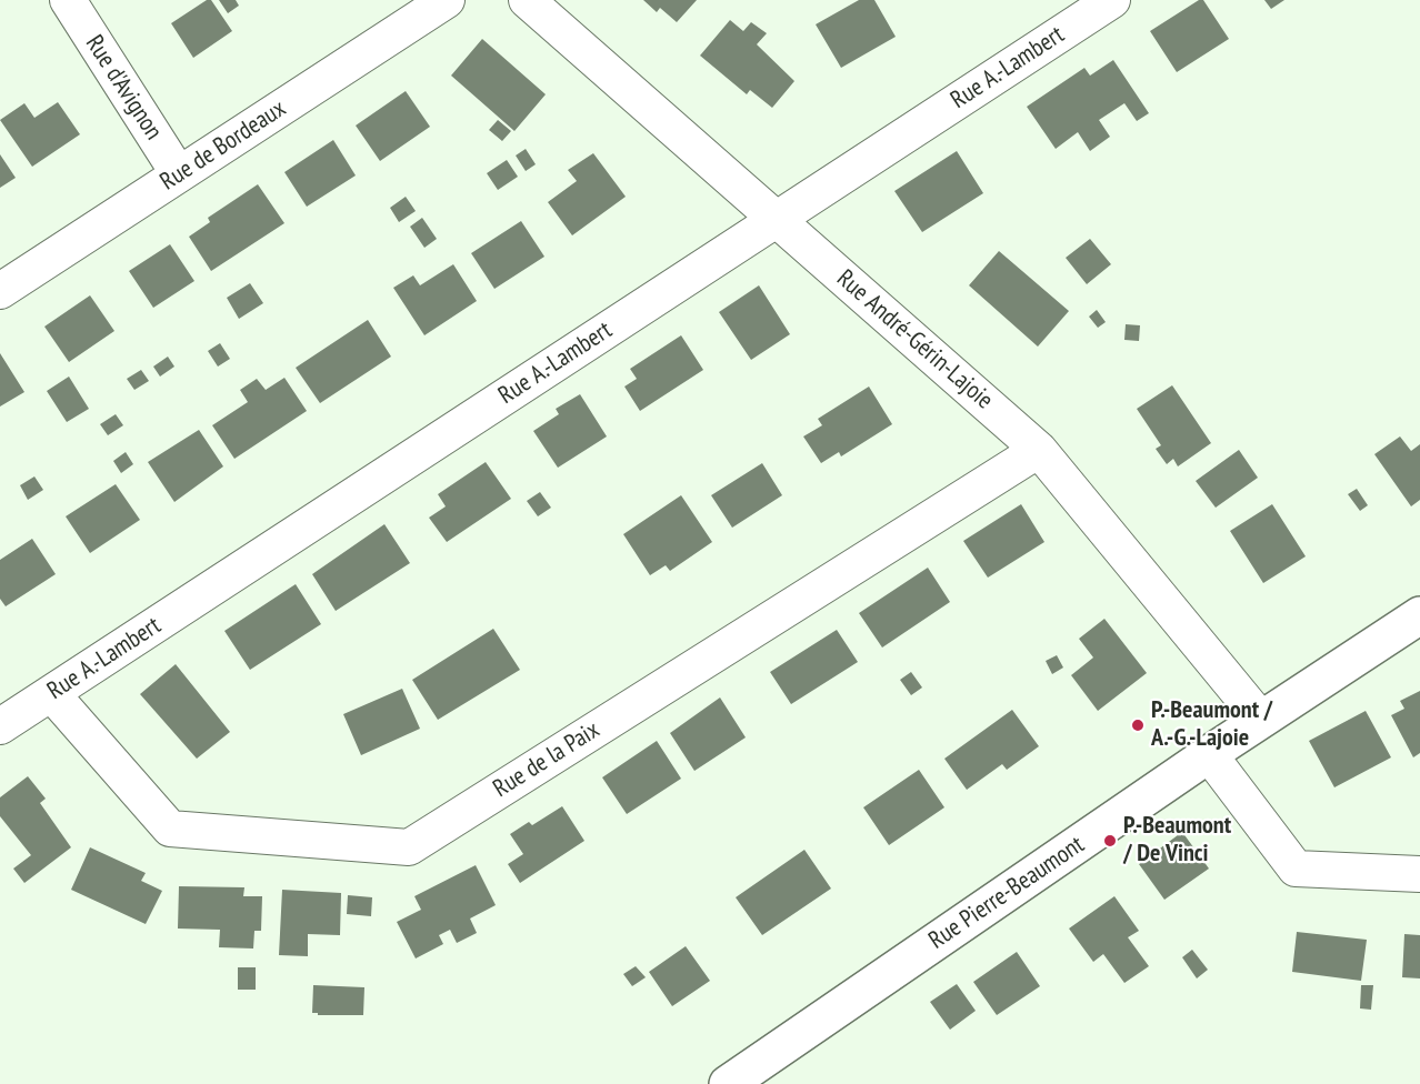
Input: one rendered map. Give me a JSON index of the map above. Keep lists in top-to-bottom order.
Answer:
{
  "streets": {
    "main road": ["Rue Pierre-Beaumont"],
    "street": [
      "Rue A.-Lambert",
      "Rue d'Avignon",
      "Rue de Bordeaux",
      "Rue André-Gérin-Lajoie",
      "Rue de la Paix"
    ]
  },
  "crossings": [
    ["Rue A.-Lambert", "Rue André-Gérin-Lajoie"],
    ["Rue A.-Lambert", "Rue de la Paix"],
    ["Rue d'Avignon", "Rue de Bordeaux"],
    ["Rue André-Gérin-Lajoie", "Rue de la Paix"],
    ["Rue André-Gérin-Lajoie", "Rue Pierre-Beaumont"]
  ],
  "places": ["P.-Beaumont / A.-G.-Lajoie", "P.-Beaumont / De Vinci"]
}
